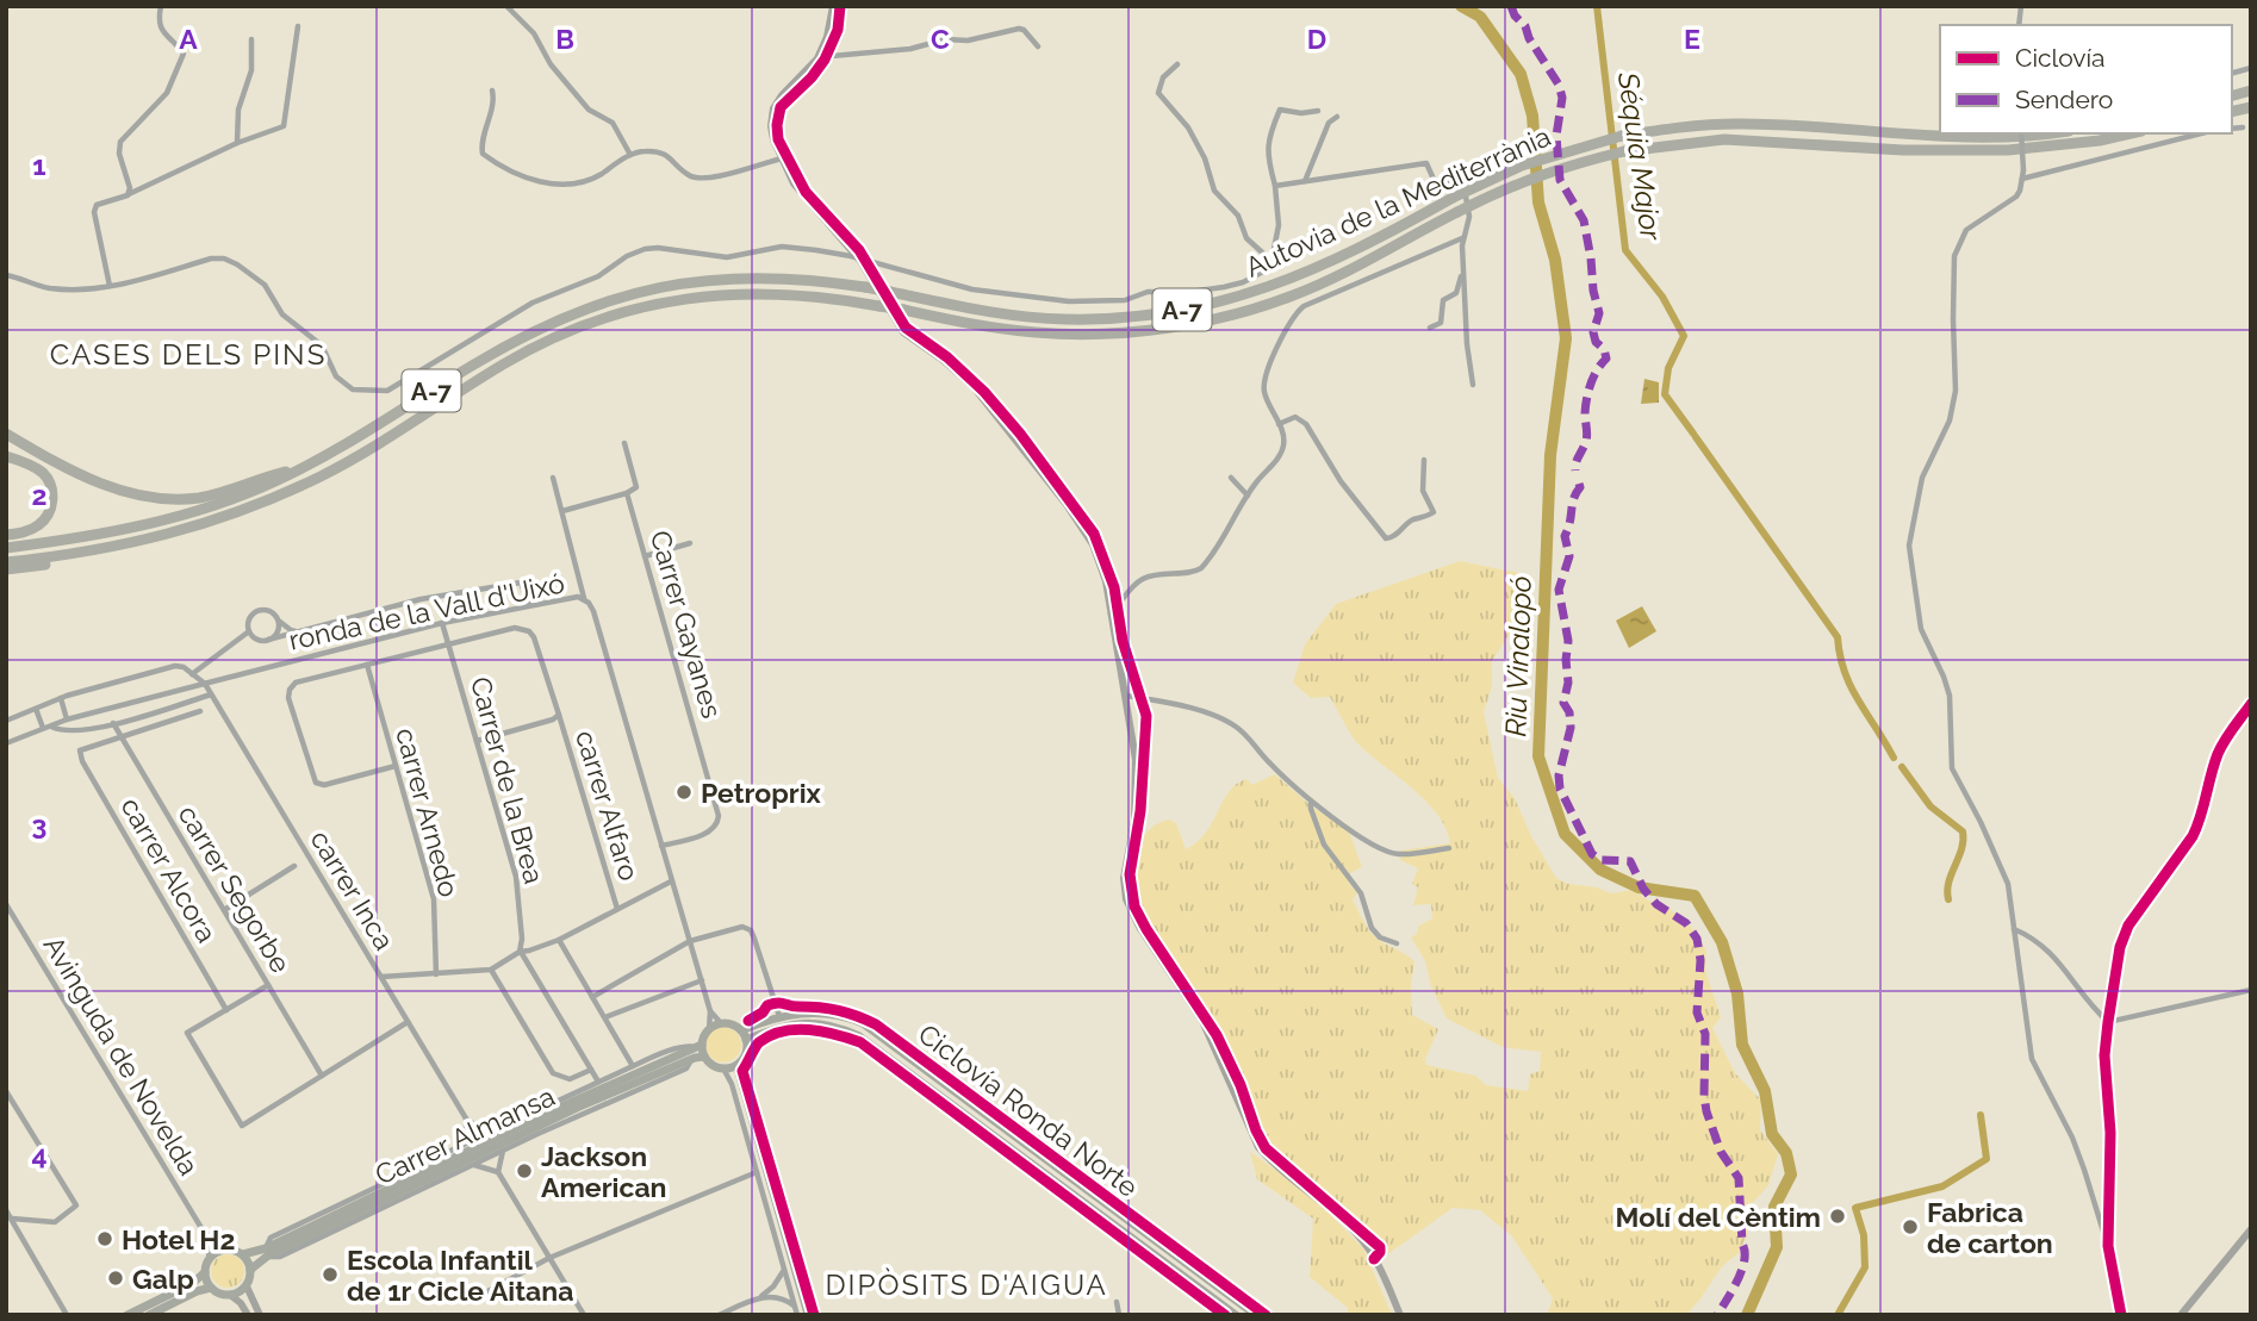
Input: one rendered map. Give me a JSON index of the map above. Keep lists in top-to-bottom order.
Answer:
{
  "streets": {
    "highway": ["Autovia de la Mediterrània", "A-7"],
    "main road": ["Carrer Almansa"],
    "street": [
      "ronda de la Vall d'Uixó",
      "Carrer Gayanes",
      "Carrer de la Brea",
      "carrer Alfaro",
      "carrer Arnedo",
      "carrer Alcora",
      "carrer Segorbe",
      "carrer Inca",
      "Avinguda de Novelda"
    ],
    "cycle path": ["Ciclovía Ronda Norte"]
  },
  "crossings": [
    ["ronda de la Vall d'Uixó", "Carrer Gayanes"],
    ["ronda de la Vall d'Uixó", "Carrer de la Brea"],
    ["ronda de la Vall d'Uixó", "carrer Inca"],
    ["ronda de la Vall d'Uixó", "Carrer Almansa"],
    ["Carrer de la Brea", "carrer Alfaro"],
    ["carrer Alcora", "carrer Segorbe"],
    ["Avinguda de Novelda", "Carrer Almansa"]
  ],
  "districts": ["CASES DELS PINS", "DIPÒSITS D'AIGUA"],
  "water": ["Séquia Major", "Riu Vinalopó"],
  "places": [
    "Petroprix",
    "Jackson American",
    "Molí del Cèntim",
    "Fabrica de carton",
    "Hotel H2",
    "Escola Infantil de 1r Cicle Aitana",
    "Galp"
  ],
  "legend": ["Ciclovía", "Sendero"],
  "grid": {
    "columns": [
      "A",
      "B",
      "C",
      "D",
      "E"
    ],
    "rows": [
      "1",
      "2",
      "3",
      "4"
    ]
  }
}
